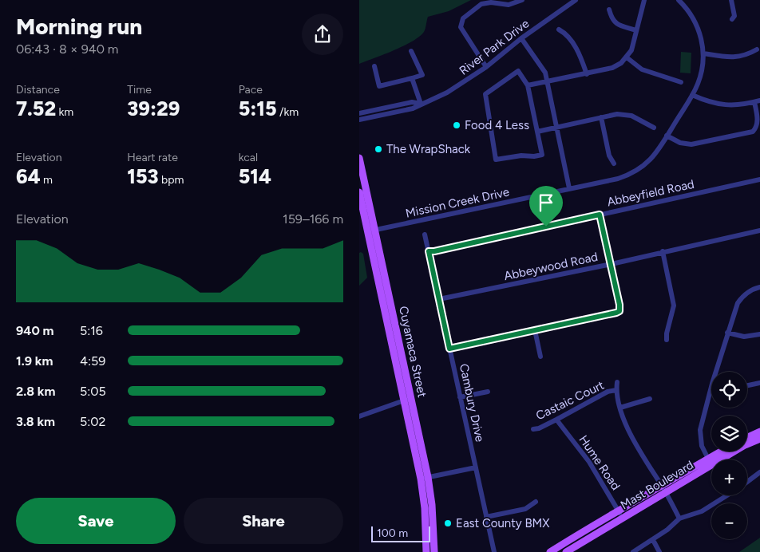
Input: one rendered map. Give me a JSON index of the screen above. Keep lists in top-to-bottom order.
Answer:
{
  "streets": {
    "main road": ["Cuyamaca Street", "Mast Boulevard"],
    "street": [
      "River Park Drive",
      "Abbeyfield Road",
      "Mission Creek Drive",
      "Abbeywood Road",
      "Castaic Court",
      "Cambury Drive",
      "Hume Road"
    ]
  },
  "crossings": [
    ["Abbeyfield Road", "Cambury Drive"],
    ["Mission Creek Drive", "Cuyamaca Street"],
    ["Abbeywood Road", "Cambury Drive"],
    ["Castaic Court", "Hume Road"],
    ["Hume Road", "Mast Boulevard"]
  ],
  "places": ["Food 4 Less", "The WrapShack", "East County BMX"],
  "scale_bar": "100 m",
  "page": {
    "heading": ["Morning run", "06:43 · 8 × 940 m"],
    "stats": [
      ["Distance", "7.52 km"],
      ["Time", "39:29"],
      ["Pace", "5:15 /km"],
      ["Elevation", "64 m"],
      ["Heart rate", "153 bpm"],
      ["kcal", "514"]
    ],
    "chart": ["Elevation", "159–166 m"],
    "list": [
      {
        "name": "940 m",
        "note": "5:16"
      },
      {
        "name": "1.9 km",
        "note": "4:59"
      },
      {
        "name": "2.8 km",
        "note": "5:05"
      },
      {
        "name": "3.8 km",
        "note": "5:02"
      }
    ],
    "map_buttons": ["+", "−"],
    "buttons": ["Save", "Share"],
    "scale": "100 m"
  }
}
